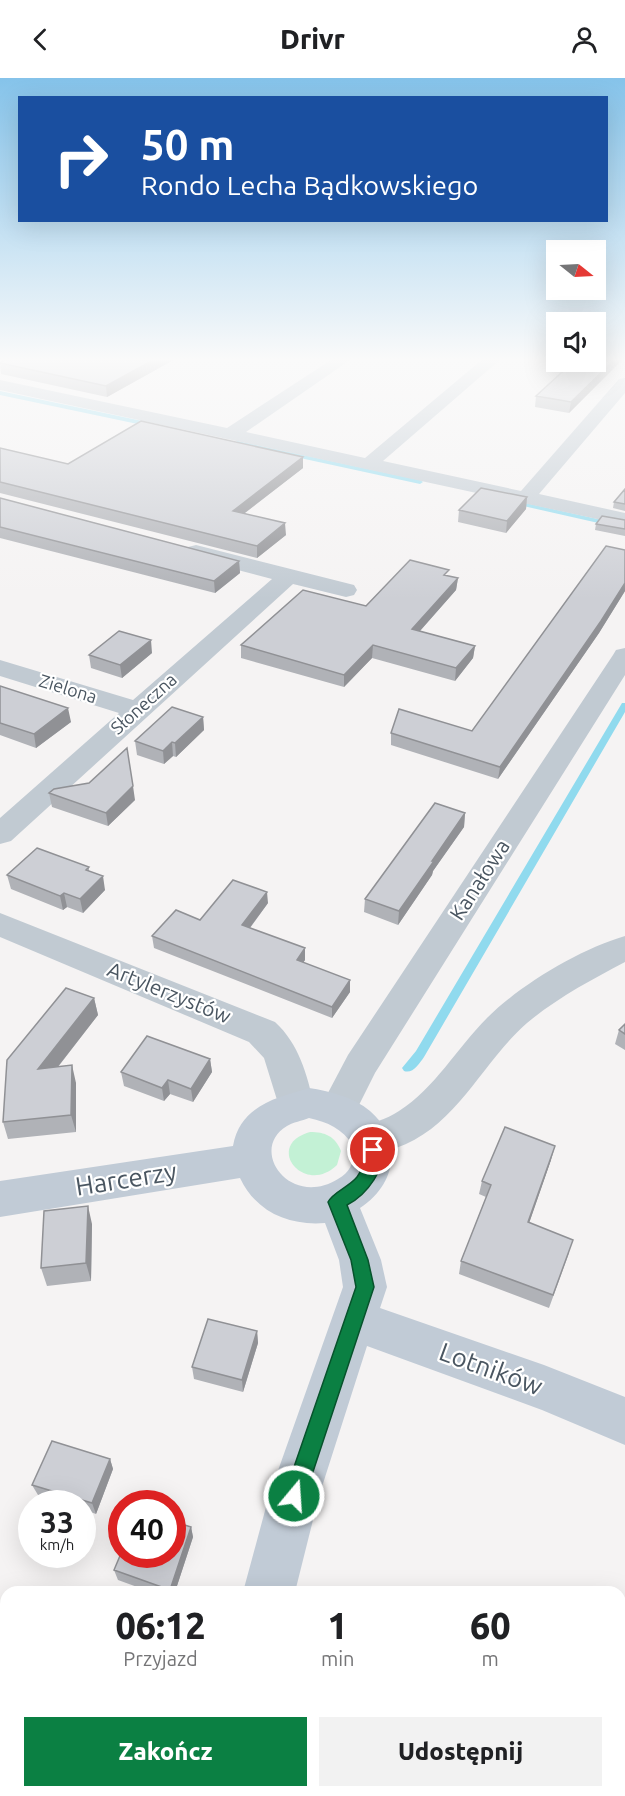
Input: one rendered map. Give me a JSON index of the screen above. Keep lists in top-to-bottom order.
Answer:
{
  "streets": {
    "street": [
      "Zielona",
      "Słoneczna",
      "Kanałowa",
      "Artylerzystów",
      "Harcerzy",
      "Lotników"
    ]
  },
  "crossings": [
    ["Zielona", "Słoneczna"],
    ["Kanałowa", "Artylerzystów"],
    ["Kanałowa", "Harcerzy"],
    ["Artylerzystów", "Harcerzy"]
  ],
  "north": "right",
  "page": {
    "header": "Drivr",
    "turn": ["50 m", "Rondo Lecha Bądkowskiego"],
    "speed": "33 km/h",
    "limit": "40",
    "eta": [
      "06:12",
      "Przyjazd",
      "1",
      "min",
      "60",
      "m"
    ],
    "buttons": ["Zakończ", "Udostępnij"]
  }
}
